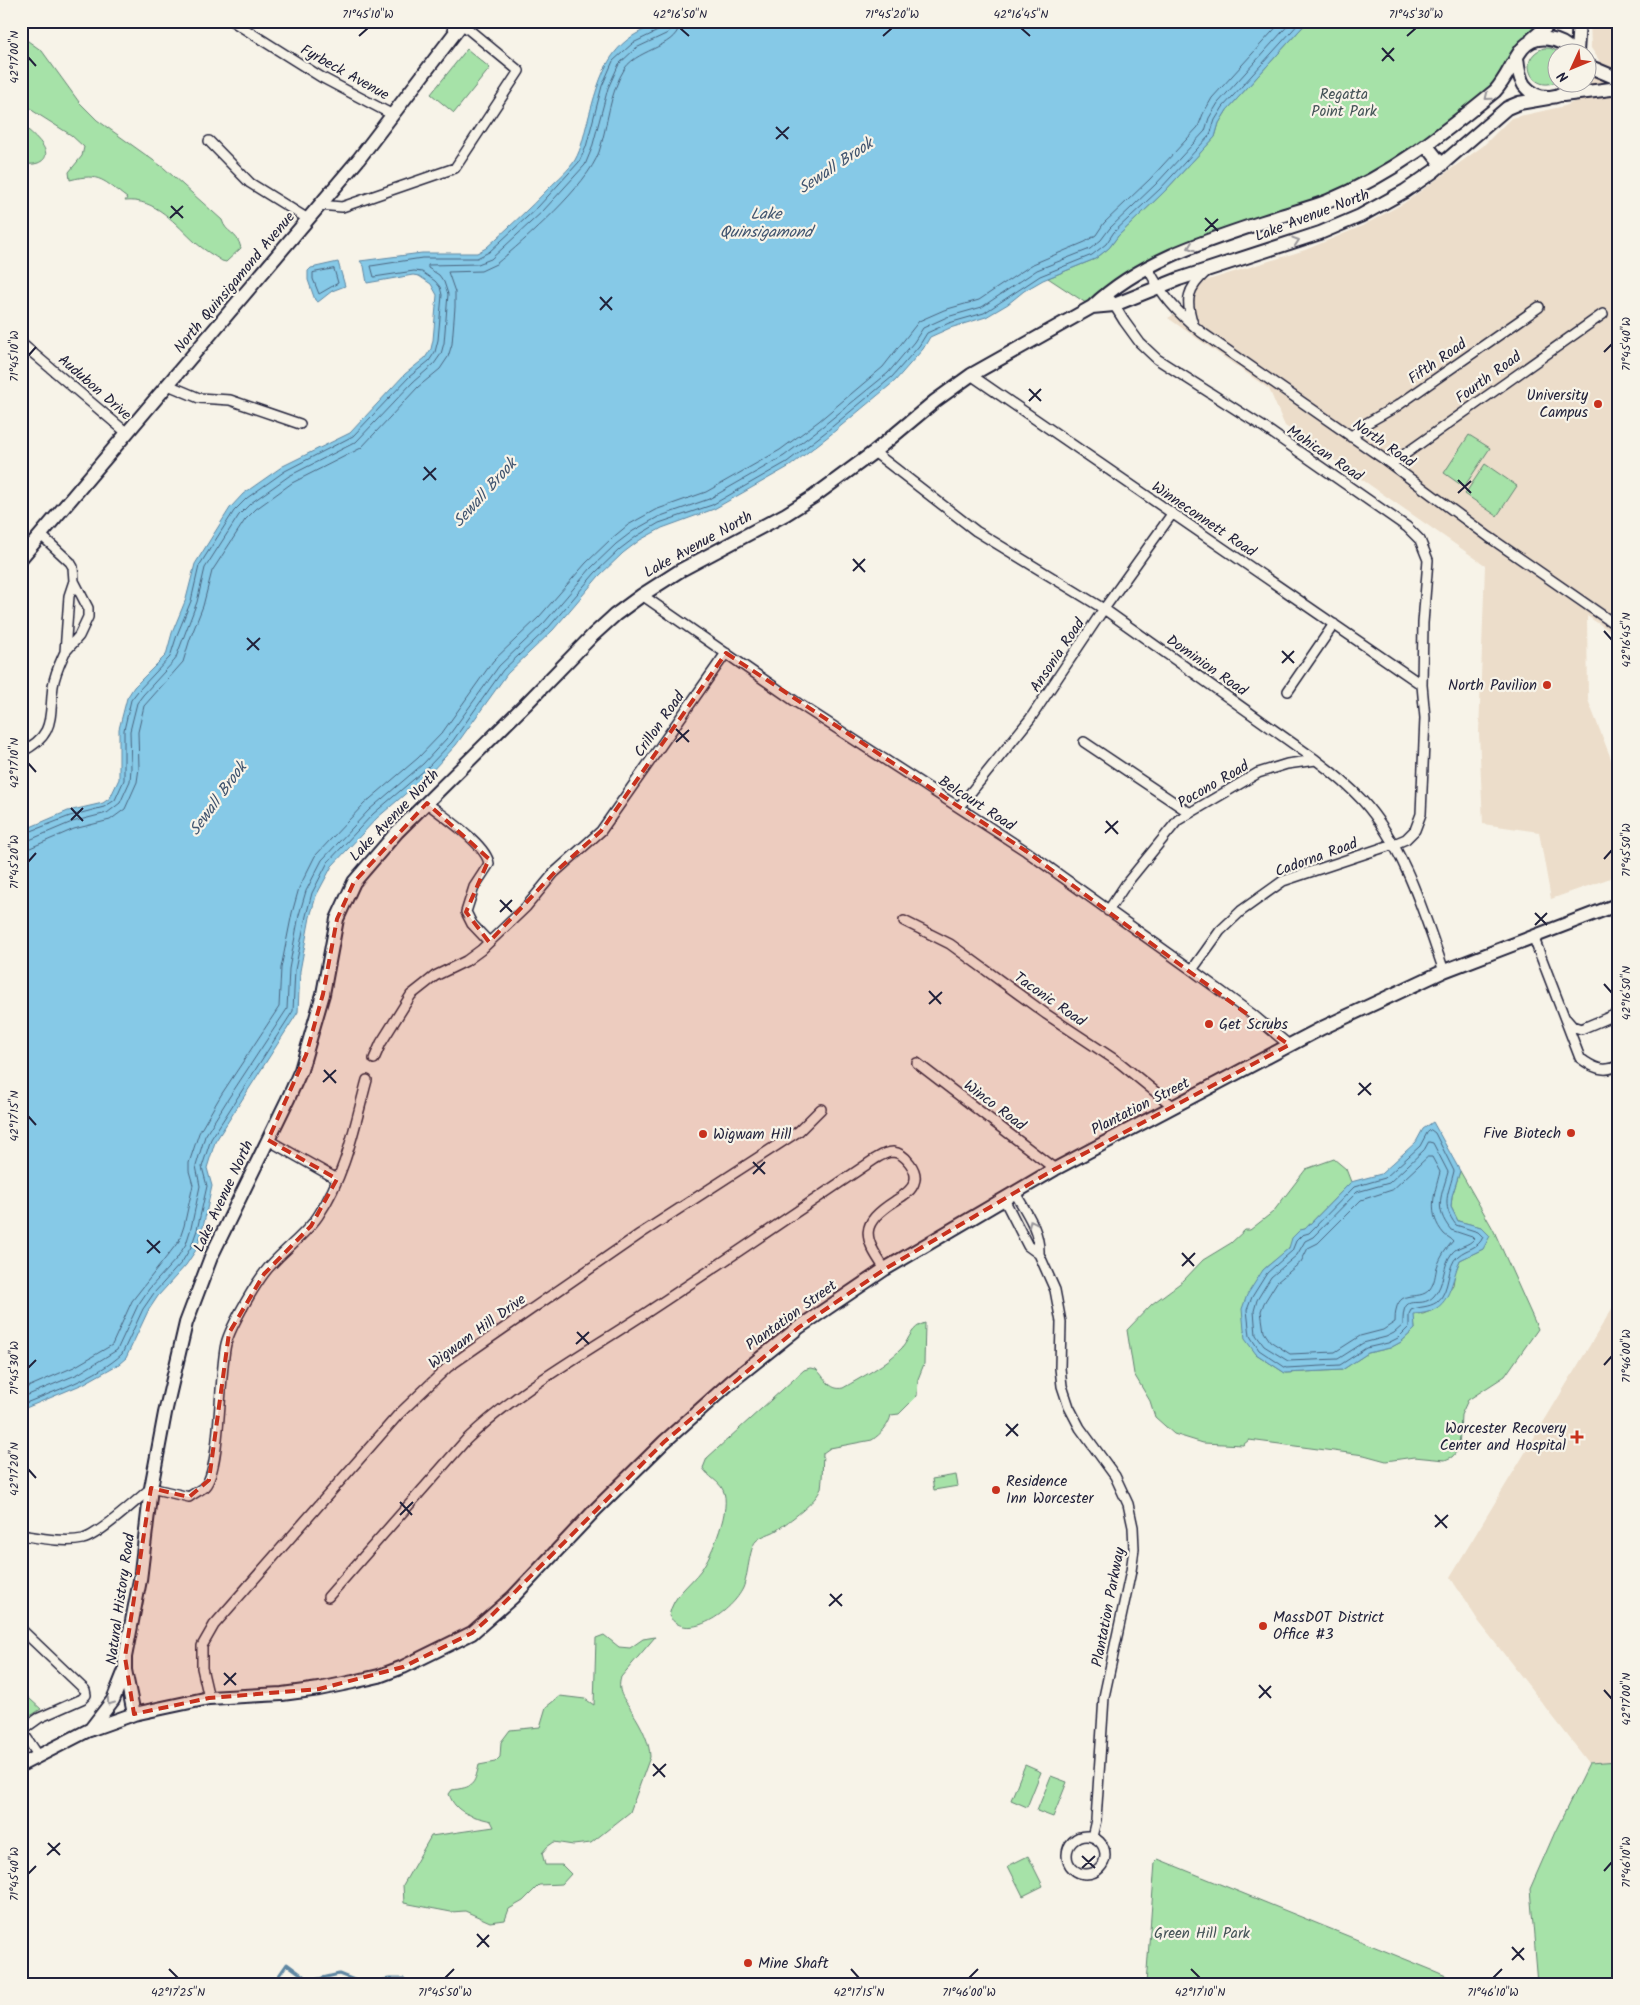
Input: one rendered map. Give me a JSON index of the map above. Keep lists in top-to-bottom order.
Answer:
{
  "streets": {
    "main road": [
      "Lake Avenue North",
      "North Quinsigamond Avenue",
      "Plantation Street",
      "Natural History Road"
    ],
    "street": [
      "Fyrbeck Avenue",
      "Fifth Road",
      "Fourth Road",
      "Audubon Drive",
      "North Road",
      "Mohican Road",
      "Winneconnett Road",
      "Ansonia Road",
      "Dominion Road",
      "Crillon Road",
      "Pocono Road",
      "Belcourt Road",
      "Cadorna Road",
      "Taconic Road",
      "Winco Road",
      "Wigwam Hill Drive",
      "Plantation Parkway"
    ]
  },
  "crossings": [
    ["Fyrbeck Avenue", "North Quinsigamond Avenue"],
    ["Lake Avenue North", "North Road"],
    ["Lake Avenue North", "Mohican Road"],
    ["Lake Avenue North", "Winneconnett Road"],
    ["Lake Avenue North", "Dominion Road"],
    ["Lake Avenue North", "Belcourt Road"],
    ["Lake Avenue North", "Natural History Road"],
    ["North Quinsigamond Avenue", "Audubon Drive"],
    ["Fifth Road", "North Road"],
    ["Fourth Road", "North Road"],
    ["Mohican Road", "Winneconnett Road"],
    ["Mohican Road", "Dominion Road"],
    ["Mohican Road", "Cadorna Road"],
    ["Winneconnett Road", "Ansonia Road"],
    ["Ansonia Road", "Dominion Road"],
    ["Ansonia Road", "Belcourt Road"],
    ["Dominion Road", "Pocono Road"],
    ["Dominion Road", "Cadorna Road"],
    ["Dominion Road", "Plantation Street"],
    ["Crillon Road", "Belcourt Road"],
    ["Pocono Road", "Belcourt Road"],
    ["Belcourt Road", "Cadorna Road"],
    ["Belcourt Road", "Plantation Street"],
    ["Taconic Road", "Plantation Street"],
    ["Winco Road", "Plantation Street"],
    ["Plantation Street", "Wigwam Hill Drive"],
    ["Plantation Street", "Natural History Road"],
    ["Plantation Street", "Plantation Parkway"]
  ],
  "water": ["Sewall Brook", "Lake Quinsigamond"],
  "parks": ["Regatta Point Park", "Green Hill Park"],
  "places": {
    "other": [
      "University Campus",
      "North Pavilion",
      "Get Scrubs",
      "Five Biotech",
      "Wigwam Hill",
      "Residence Inn Worcester",
      "MassDOT District Office #3",
      "Mine Shaft"
    ],
    "health": ["Worcester Recovery Center and Hospital"]
  },
  "north": "bottom left",
  "coordinates": [
    "71°45'10\"W",
    "42°16'50\"N",
    "71°45'20\"W",
    "42°16'45\"N",
    "71°45'30\"W",
    "42°17'00\"N",
    "71°45'40\"W",
    "42°17'10\"N",
    "71°45'50\"W",
    "42°17'15\"N",
    "71°46'00\"W",
    "42°17'20\"N",
    "71°46'10\"W",
    "42°17'25\"N"
  ]
}
